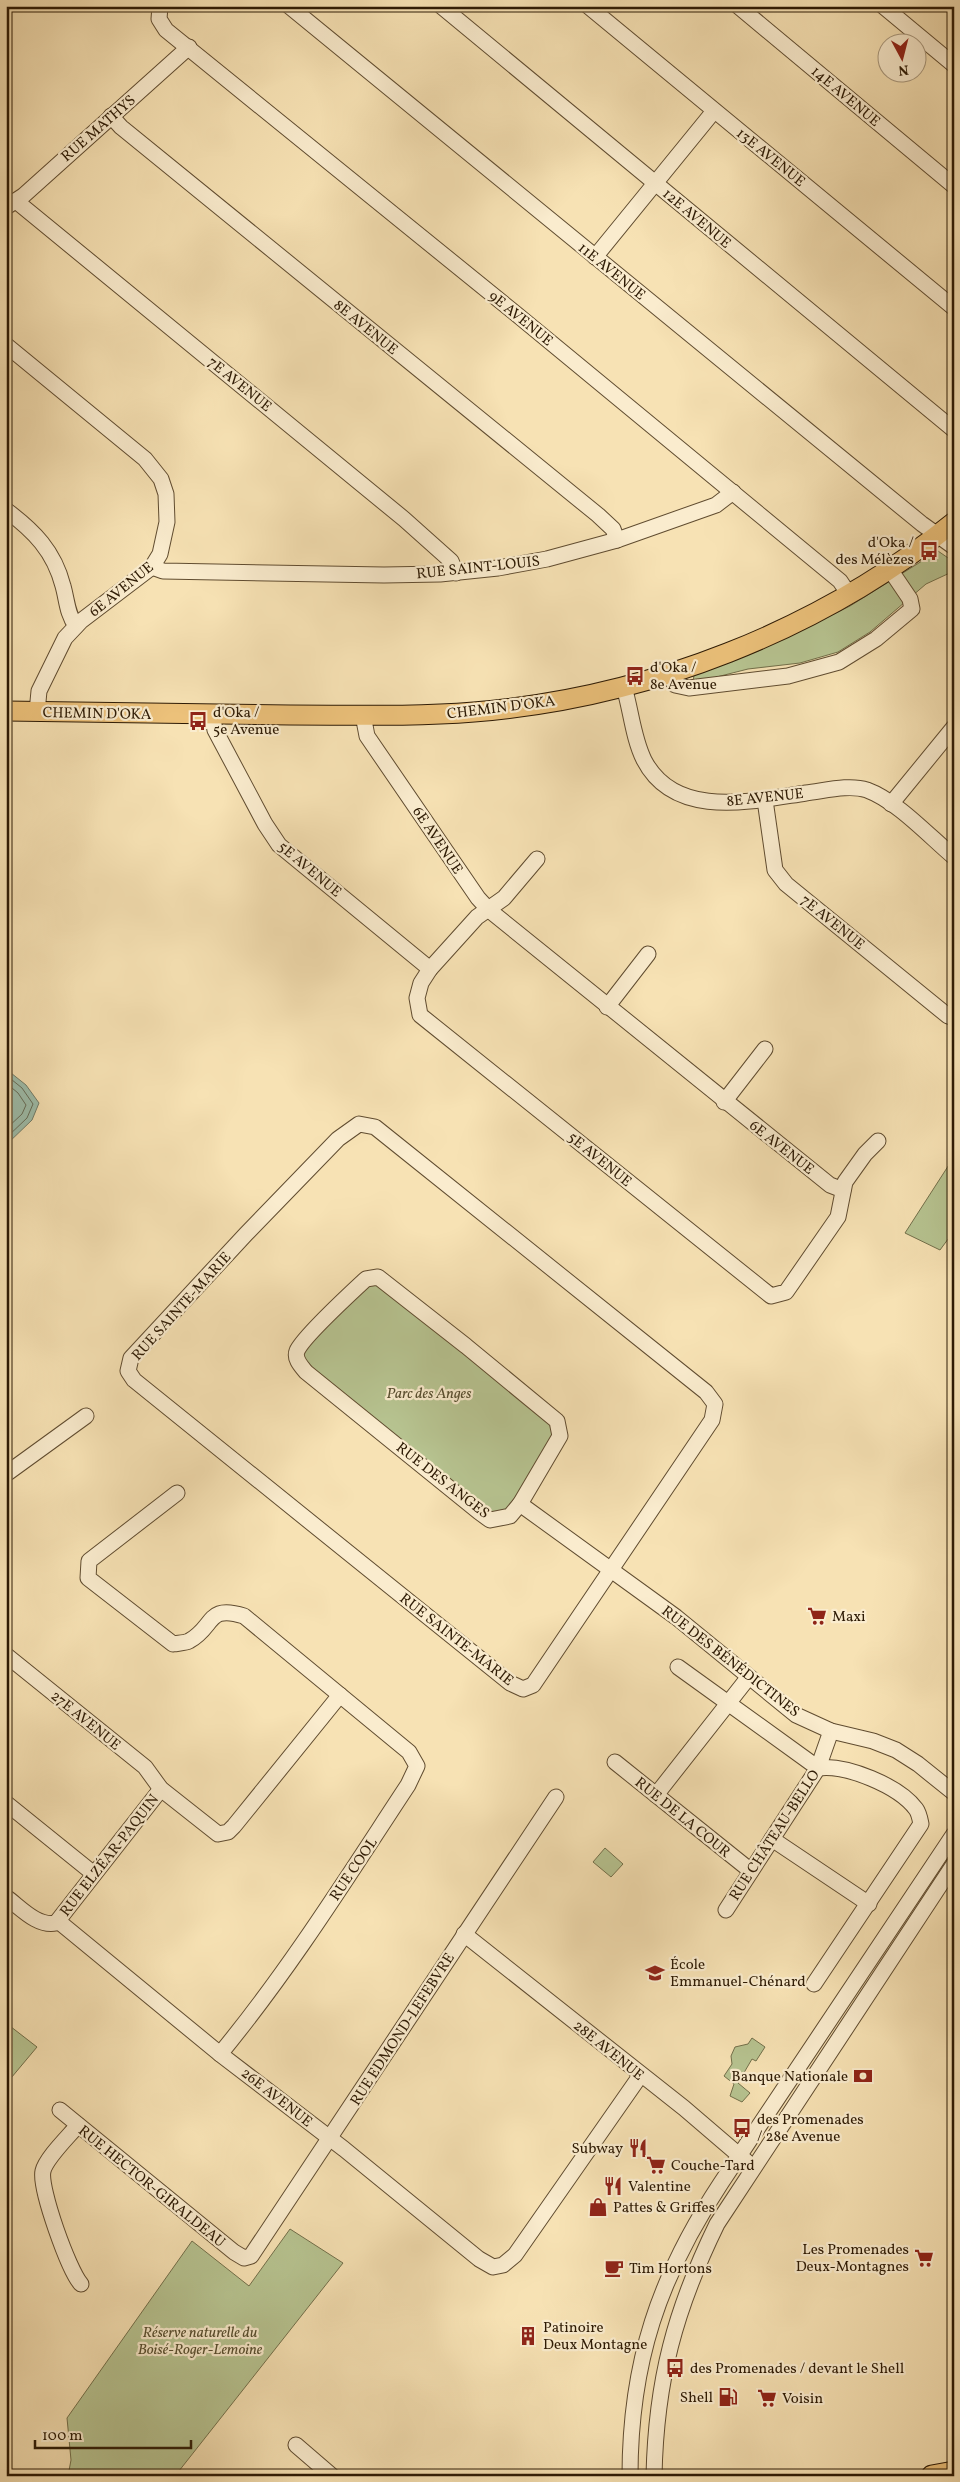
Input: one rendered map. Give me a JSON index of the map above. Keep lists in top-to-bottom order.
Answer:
{
  "streets": {
    "main road": ["CHEMIN D'OKA"],
    "street": [
      "14E AVENUE",
      "RUE MATHYS",
      "13E AVENUE",
      "12E AVENUE",
      "11E AVENUE",
      "9E AVENUE",
      "8E AVENUE",
      "7E AVENUE",
      "RUE SAINT-LOUIS",
      "6E AVENUE",
      "5E AVENUE",
      "RUE SAINTE-MARIE",
      "RUE DES ANGES",
      "RUE DES BÉNÉDICTINES",
      "27E AVENUE",
      "RUE DE LA COUR",
      "RUE CHÂTEAU-BELLO",
      "RUE ELZÉAR-PAQUIN",
      "RUE COOL",
      "RUE EDMOND-LEFEBVRE",
      "28E AVENUE",
      "26E AVENUE",
      "RUE HECTOR-GIRALDEAU"
    ]
  },
  "crossings": [
    ["RUE MATHYS", "9E AVENUE"],
    ["RUE MATHYS", "8E AVENUE"],
    ["RUE MATHYS", "7E AVENUE"],
    ["11E AVENUE", "CHEMIN D'OKA"],
    ["9E AVENUE", "RUE SAINT-LOUIS"],
    ["9E AVENUE", "CHEMIN D'OKA"],
    ["8E AVENUE", "7E AVENUE"],
    ["8E AVENUE", "RUE SAINT-LOUIS"],
    ["8E AVENUE", "CHEMIN D'OKA"],
    ["7E AVENUE", "RUE SAINT-LOUIS"],
    ["RUE SAINT-LOUIS", "6E AVENUE"],
    ["6E AVENUE", "CHEMIN D'OKA"],
    ["6E AVENUE", "5E AVENUE"],
    ["CHEMIN D'OKA", "5E AVENUE"],
    ["RUE SAINTE-MARIE", "RUE DES BÉNÉDICTINES"],
    ["RUE DES ANGES", "RUE DES BÉNÉDICTINES"],
    ["RUE DES BÉNÉDICTINES", "RUE CHÂTEAU-BELLO"],
    ["27E AVENUE", "RUE ELZÉAR-PAQUIN"],
    ["27E AVENUE", "RUE COOL"],
    ["RUE DE LA COUR", "RUE CHÂTEAU-BELLO"],
    ["RUE ELZÉAR-PAQUIN", "26E AVENUE"],
    ["RUE COOL", "26E AVENUE"],
    ["RUE EDMOND-LEFEBVRE", "28E AVENUE"],
    ["RUE EDMOND-LEFEBVRE", "26E AVENUE"],
    ["RUE EDMOND-LEFEBVRE", "RUE HECTOR-GIRALDEAU"],
    ["28E AVENUE", "26E AVENUE"]
  ],
  "parks": ["Parc des Anges", "Réserve naturelle du Boisé-Roger-Lemoine"],
  "places": {
    "bus stop": [
      "d'Oka / des Mélèzes",
      "d'Oka / 8e Avenue",
      "d'Oka / 5e Avenue",
      "des Promenades / 28e Avenue",
      "des Promenades / devant le Shell"
    ],
    "supermarket": [
      "Maxi",
      "Couche-Tard",
      "Les Promenades Deux-Montagnes",
      "Voisin"
    ],
    "school or university": ["École Emmanuel-Chénard"],
    "bank": ["Banque Nationale"],
    "restaurant": ["Subway", "Valentine"],
    "shop": ["Pattes & Griffes"],
    "cafe": ["Tim Hortons"],
    "building": ["Patinoire Deux Montagne"],
    "fuel station": ["Shell"]
  },
  "scale_bar": "100 m",
  "north": "bottom"
}
